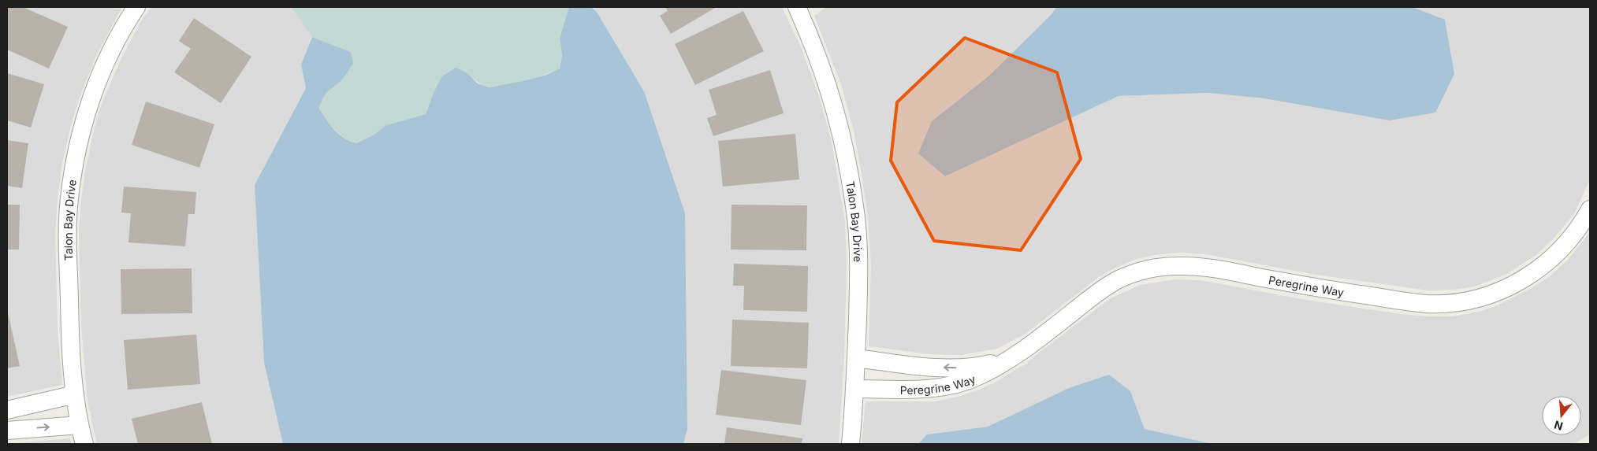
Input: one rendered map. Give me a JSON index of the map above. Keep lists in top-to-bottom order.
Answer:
{
  "streets": {
    "street": ["Talon Bay Drive", "Peregrine Way"]
  },
  "crossings": [
    ["Talon Bay Drive", "Peregrine Way"]
  ],
  "north": "bottom"
}
